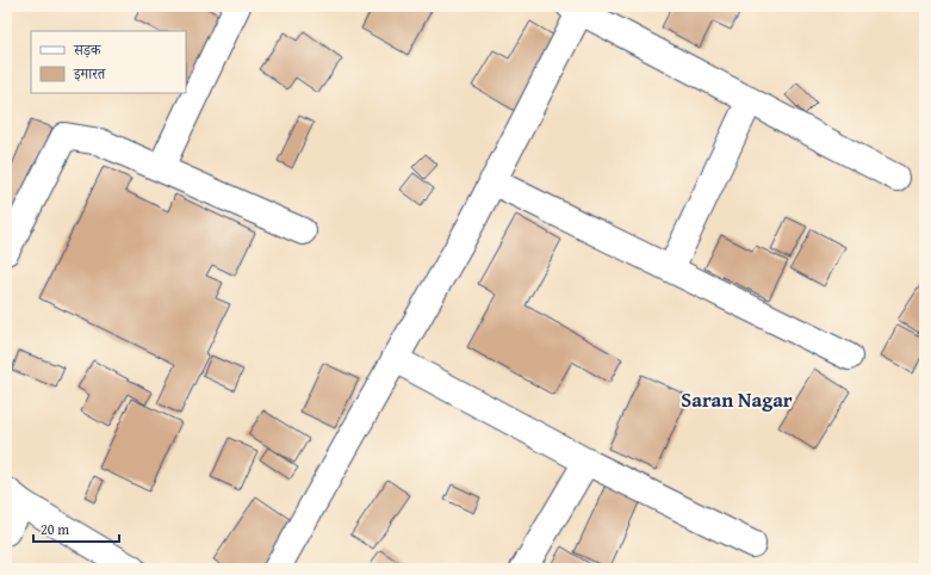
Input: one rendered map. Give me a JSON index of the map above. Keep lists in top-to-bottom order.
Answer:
{
  "districts": ["Saran Nagar"],
  "legend": ["सड़क", "इमारत"],
  "scale_bar": "20 m"
}
